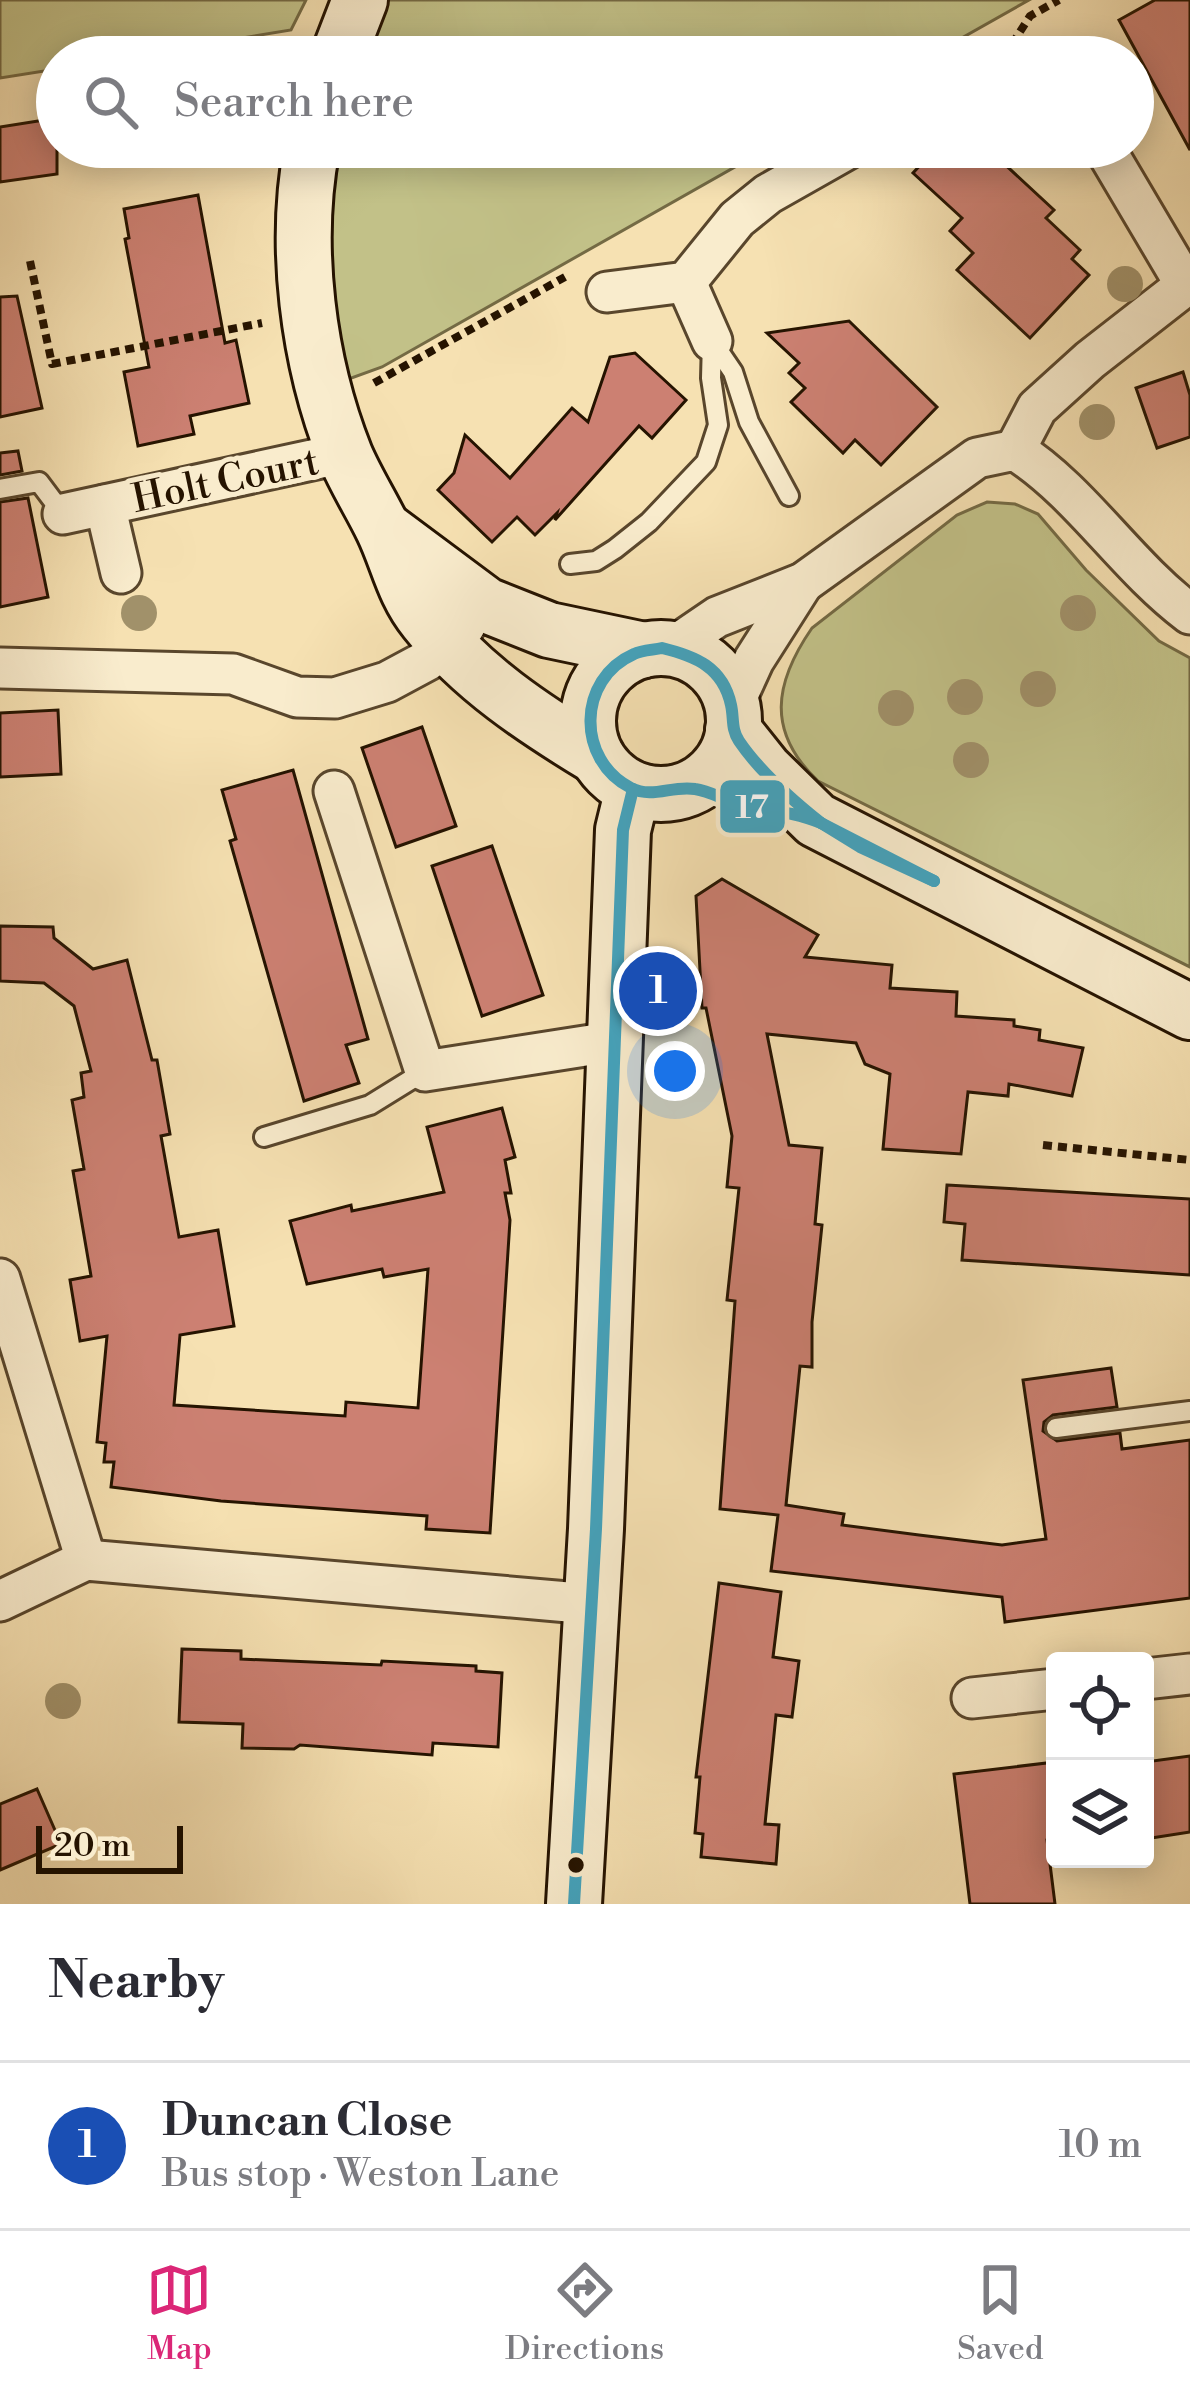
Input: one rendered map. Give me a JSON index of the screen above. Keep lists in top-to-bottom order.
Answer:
{
  "streets": {
    "street": ["Holt Court"]
  },
  "lines": ["transit line 17"],
  "scale_bar": "20 m",
  "page": {
    "search": "Search here",
    "pins": "1",
    "scale": "20 m",
    "heading": "Nearby",
    "list": [
      {
        "mark": "1",
        "name": "Duncan Close",
        "note": "Bus stop · Weston Lane",
        "value": "10 m"
      }
    ],
    "nav": ["Map", "Directions", "Saved"]
  }
}
